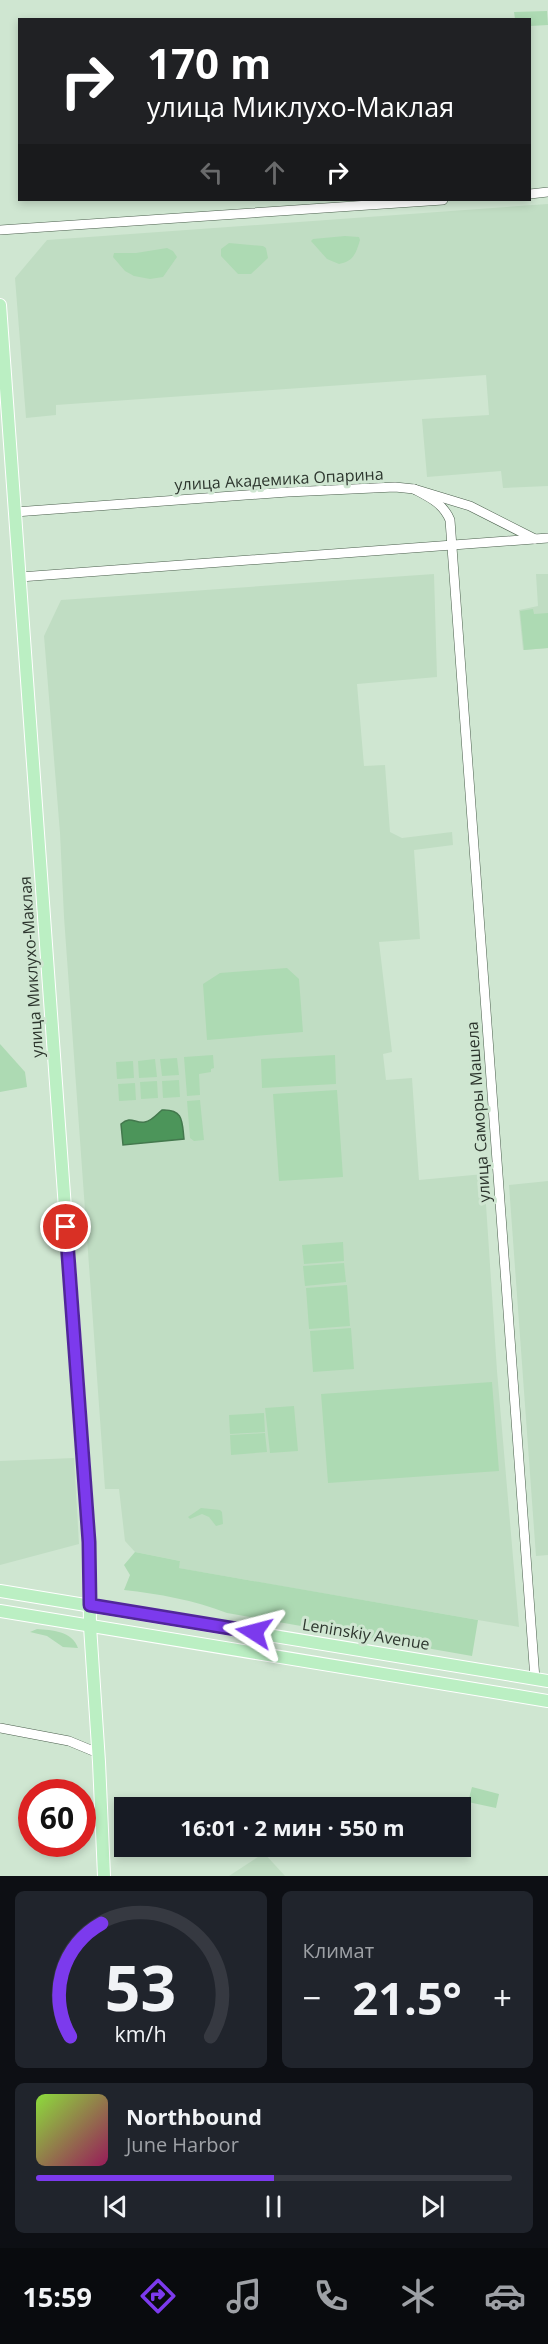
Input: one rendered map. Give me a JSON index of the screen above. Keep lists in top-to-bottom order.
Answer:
{
  "streets": {
    "main road": ["улица Миклухо-Маклая", "Leninskiy Avenue"],
    "street": ["улица Академика Опарина", "улица Саморы Машела"]
  },
  "crossings": [
    ["улица Академика Опарина", "улица Миклухо-Маклая"],
    ["улица Академика Опарина", "улица Саморы Машела"],
    ["улица Миклухо-Маклая", "Leninskiy Avenue"],
    ["улица Саморы Машела", "Leninskiy Avenue"]
  ],
  "page": {
    "turn": ["170 m", "улица Миклухо-Маклая"],
    "limit": "60",
    "trip": "16:01 · 2 мин · 550 m",
    "tile": "Климат",
    "heat": ["−", "21.5°", "+"],
    "song": ["Northbound", "June Harbor"],
    "tabs": "15:59",
    "gauge": ["53", "km/h"]
  }
}
